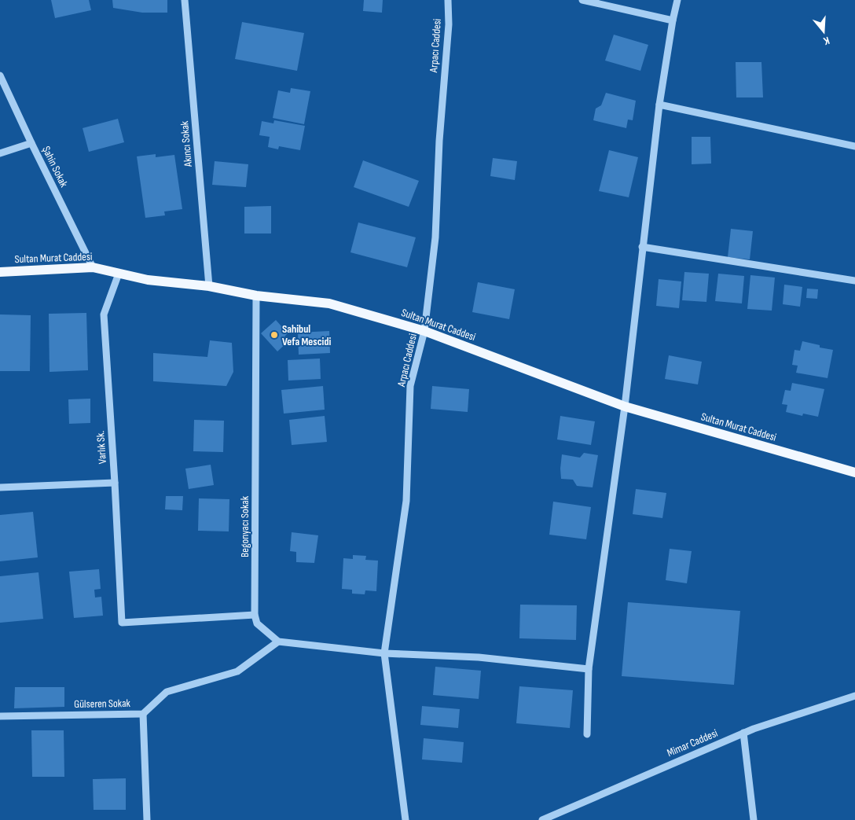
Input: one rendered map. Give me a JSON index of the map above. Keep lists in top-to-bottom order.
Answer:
{
  "streets": {
    "main road": ["Sultan Murat Caddesi"],
    "street": [
      "Arpacı Caddesi",
      "Akıncı Sokak",
      "Şahin Sokak",
      "Varlık Sk.",
      "Begonyacı Sokak",
      "Gülseren Sokak",
      "Mimar Caddesi"
    ]
  },
  "crossings": [
    ["Arpacı Caddesi", "Sultan Murat Caddesi"],
    ["Akıncı Sokak", "Sultan Murat Caddesi"],
    ["Şahin Sokak", "Sultan Murat Caddesi"],
    ["Sultan Murat Caddesi", "Varlık Sk."],
    ["Sultan Murat Caddesi", "Begonyacı Sokak"],
    ["Varlık Sk.", "Begonyacı Sokak"]
  ],
  "places": ["Sahibul Vefa Mescidi"],
  "north": "bottom"
}
